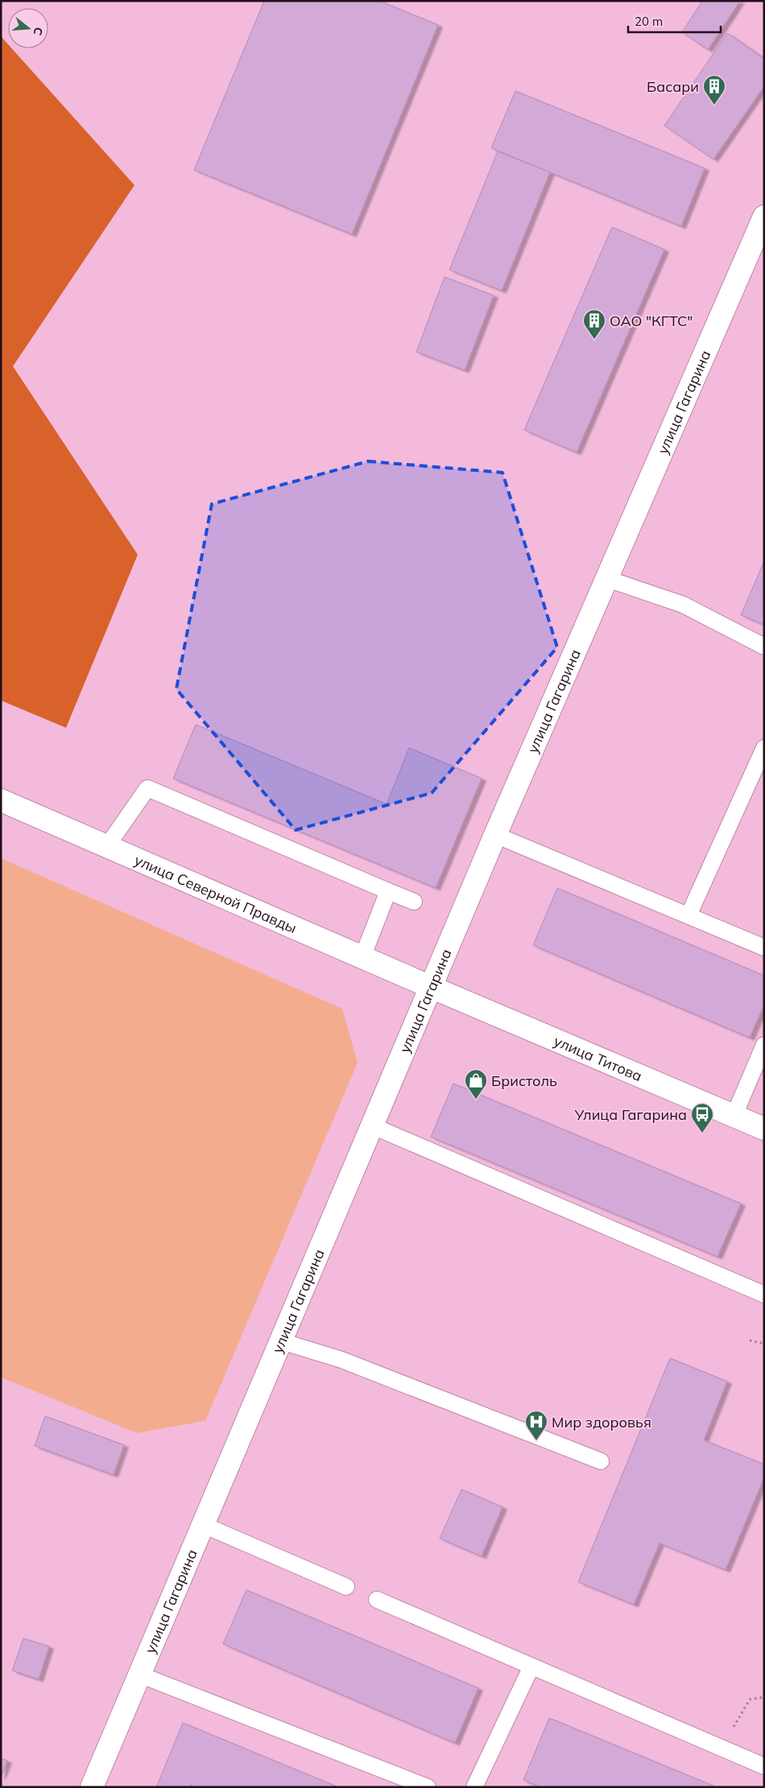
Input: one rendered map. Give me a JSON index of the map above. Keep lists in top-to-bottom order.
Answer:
{
  "streets": {
    "street": ["улица Гагарина", "улица Северной Правды", "улица Титова"]
  },
  "crossings": [
    ["улица Гагарина", "улица Северной Правды"],
    ["улица Гагарина", "улица Титова"],
    ["улица Северной Правды", "улица Титова"]
  ],
  "places": {
    "building": ["Басари", "ОАО \"КГТС\""],
    "shop": ["Бристоль"],
    "bus stop": ["Улица Гагарина"],
    "hospital": ["Мир здоровья"]
  },
  "scale_bar": "20 m",
  "north": "right"
}
